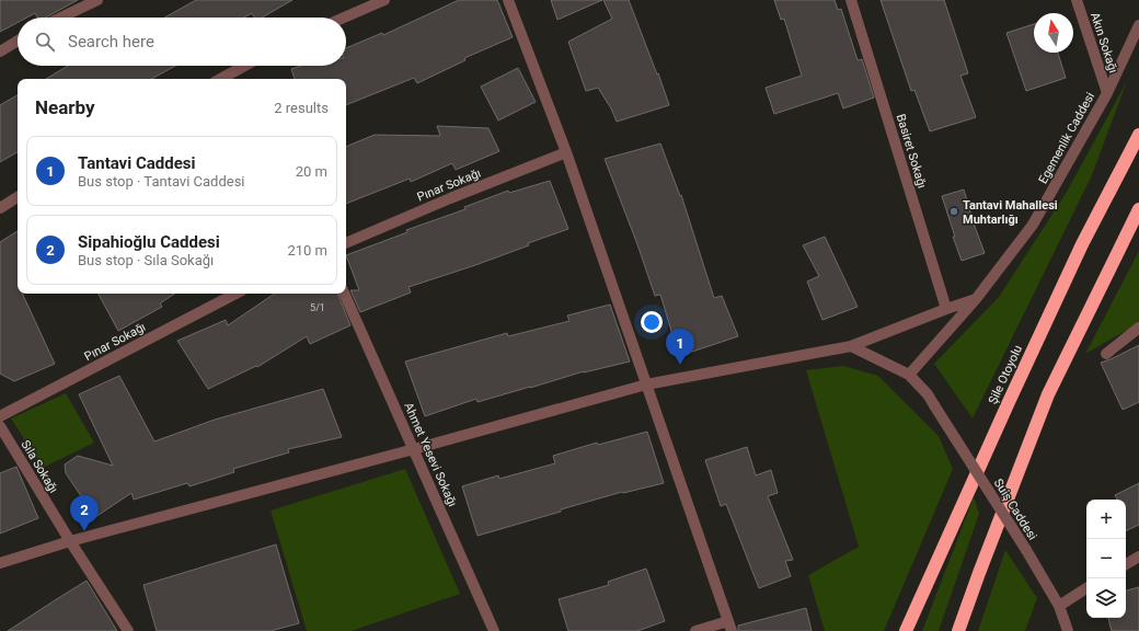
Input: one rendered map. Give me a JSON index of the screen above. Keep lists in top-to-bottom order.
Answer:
{
  "streets": {
    "highway": ["Şile Otoyolu"],
    "street": [
      "Akın Sokağı",
      "Egemenlik Caddesi",
      "Basiret Sokağı",
      "Pınar Sokağı",
      "Ahmet Yesevi Sokağı",
      "Sıla Sokağı",
      "Suiş Caddesi"
    ]
  },
  "crossings": [
    ["Akın Sokağı", "Egemenlik Caddesi"],
    ["Egemenlik Caddesi", "Suiş Caddesi"]
  ],
  "places": ["Tantavi Mahallesi Muhtarlığı"],
  "house_numbers": ["5/1"],
  "north": "top",
  "page": {
    "search": "Search here",
    "heading": ["Nearby", "2 results"],
    "list": [
      {
        "mark": "1",
        "name": "Tantavi Caddesi",
        "note": "Bus stop · Tantavi Caddesi",
        "value": "20 m"
      },
      {
        "mark": "2",
        "name": "Sipahioğlu Caddesi",
        "note": "Bus stop · Sıla Sokağı",
        "value": "210 m"
      }
    ],
    "pins": ["1", "2"],
    "map_buttons": ["+", "−"]
  }
}
